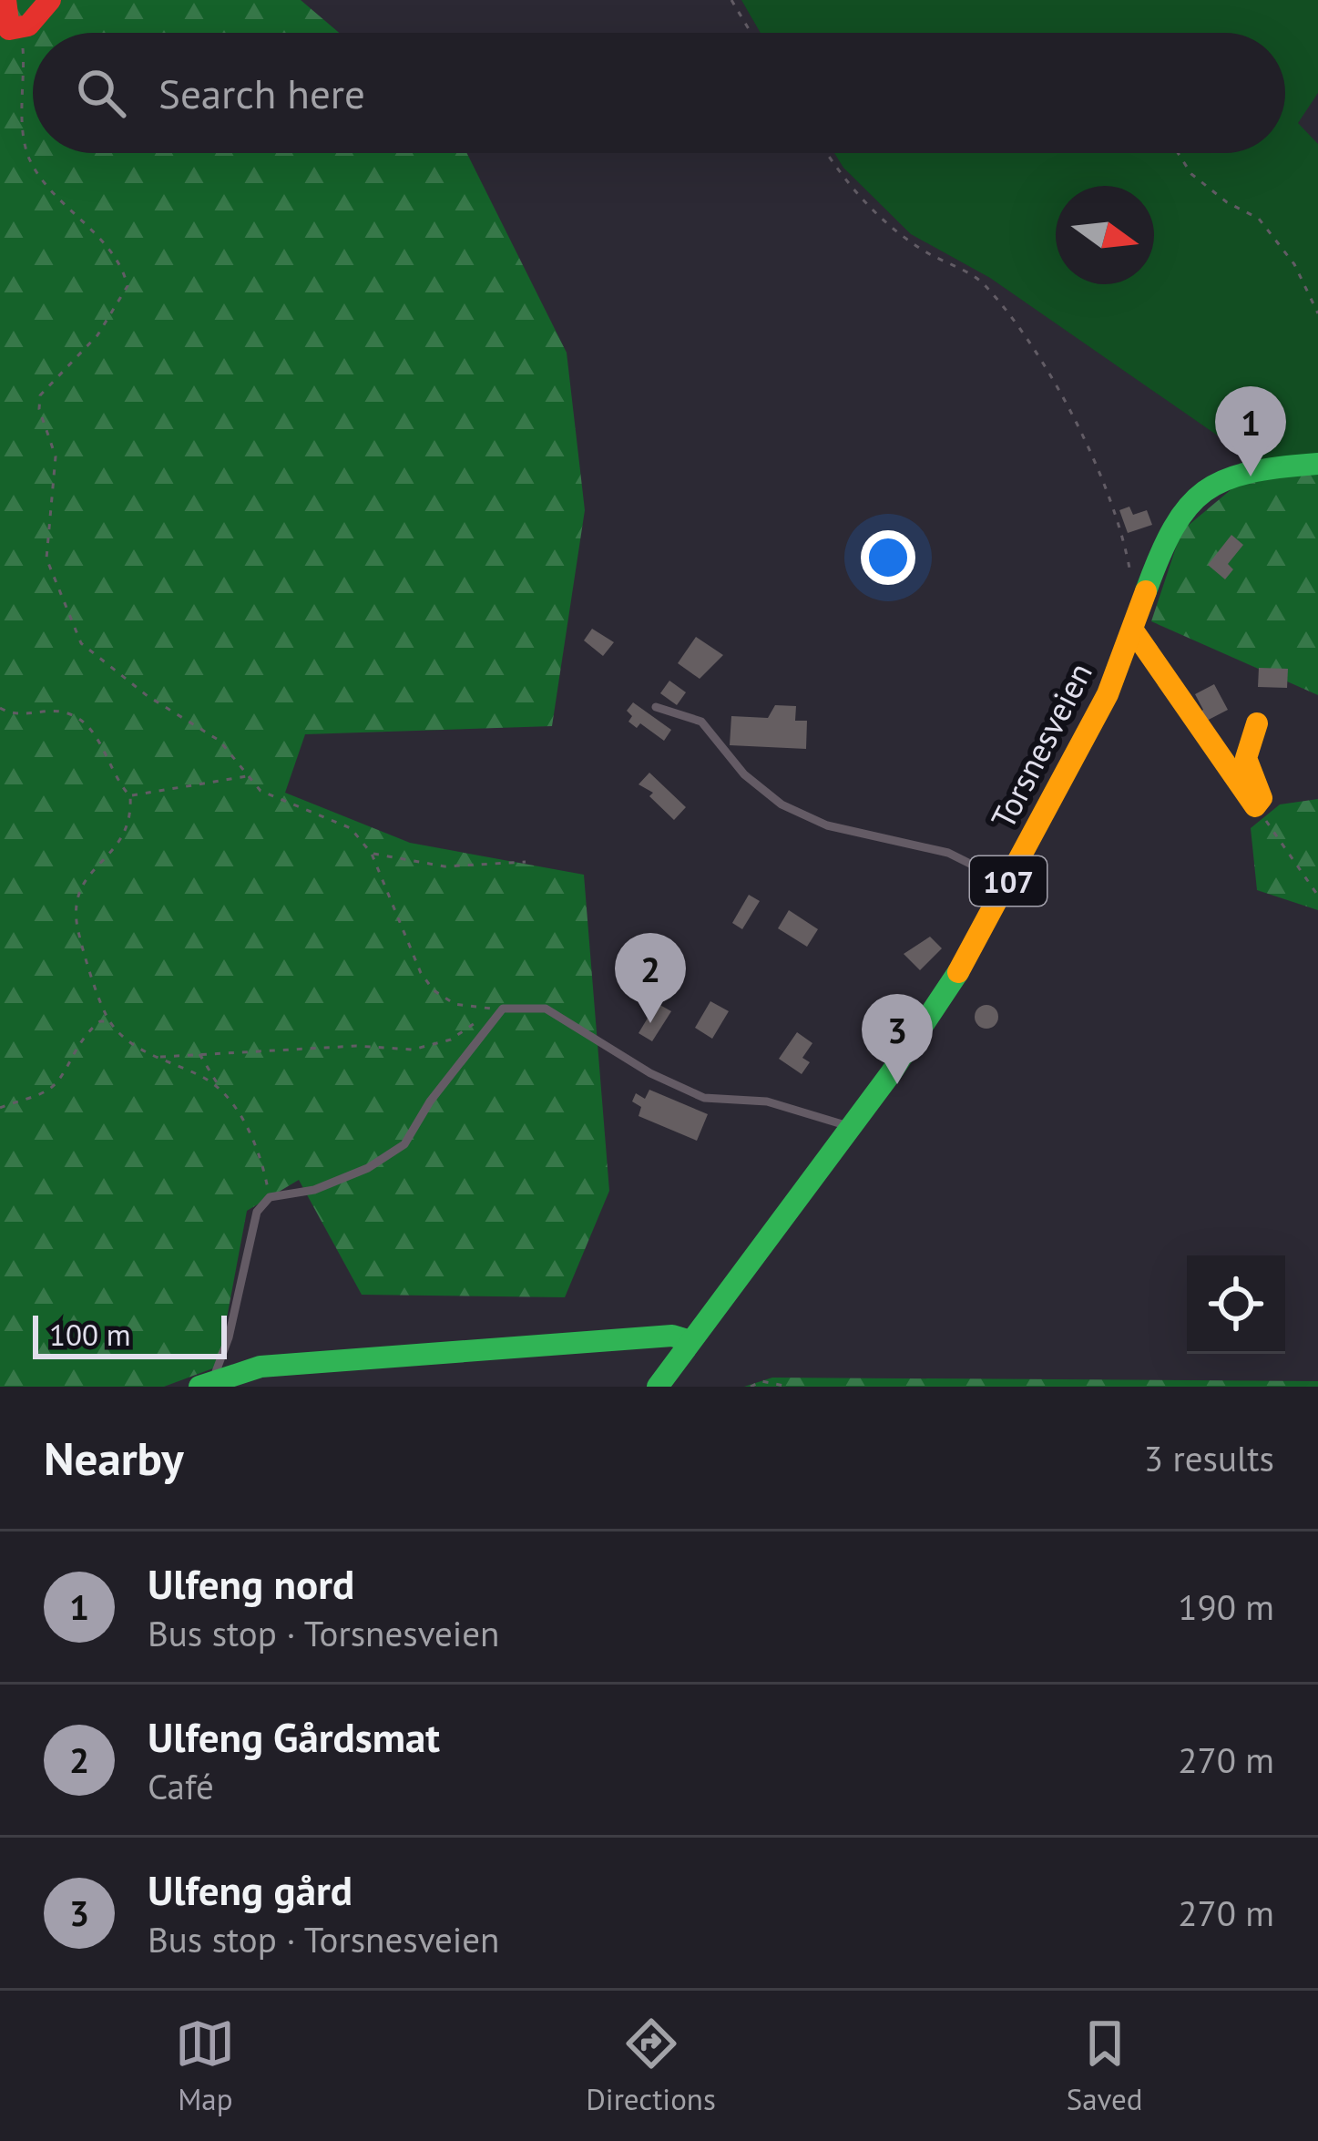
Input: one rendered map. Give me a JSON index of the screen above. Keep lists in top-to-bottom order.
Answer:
{
  "streets": {
    "main road": ["Torsnesveien", "107"]
  },
  "scale_bar": "100 m",
  "north": "right",
  "page": {
    "search": "Search here",
    "pins": ["1", "2", "3"],
    "scale": "100 m",
    "heading": ["Nearby", "3 results"],
    "list": [
      {
        "mark": "1",
        "name": "Ulfeng nord",
        "note": "Bus stop · Torsnesveien",
        "value": "190 m"
      },
      {
        "mark": "2",
        "name": "Ulfeng Gårdsmat",
        "note": "Café",
        "value": "270 m"
      },
      {
        "mark": "3",
        "name": "Ulfeng gård",
        "note": "Bus stop · Torsnesveien",
        "value": "270 m"
      }
    ],
    "nav": ["Map", "Directions", "Saved"]
  }
}
